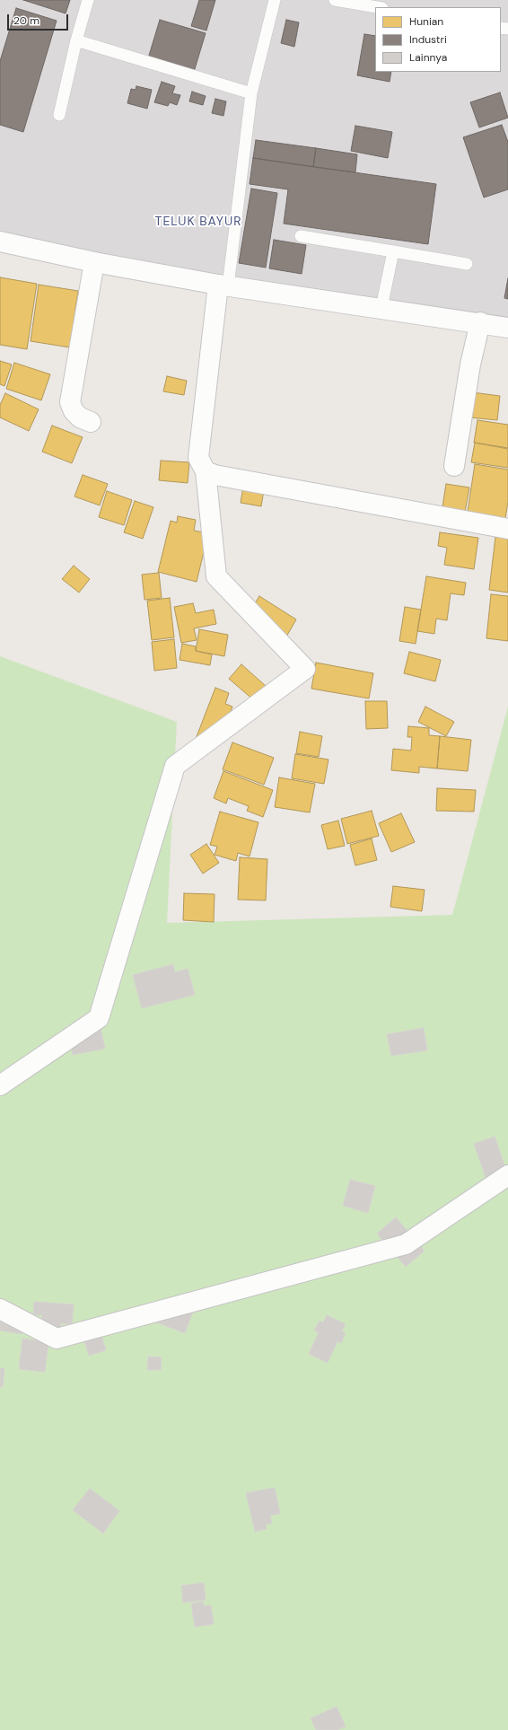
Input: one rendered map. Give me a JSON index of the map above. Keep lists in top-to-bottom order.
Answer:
{
  "districts": ["TELUK BAYUR"],
  "legend": ["Hunian", "Industri", "Lainnya"],
  "scale_bar": "20 m"
}
